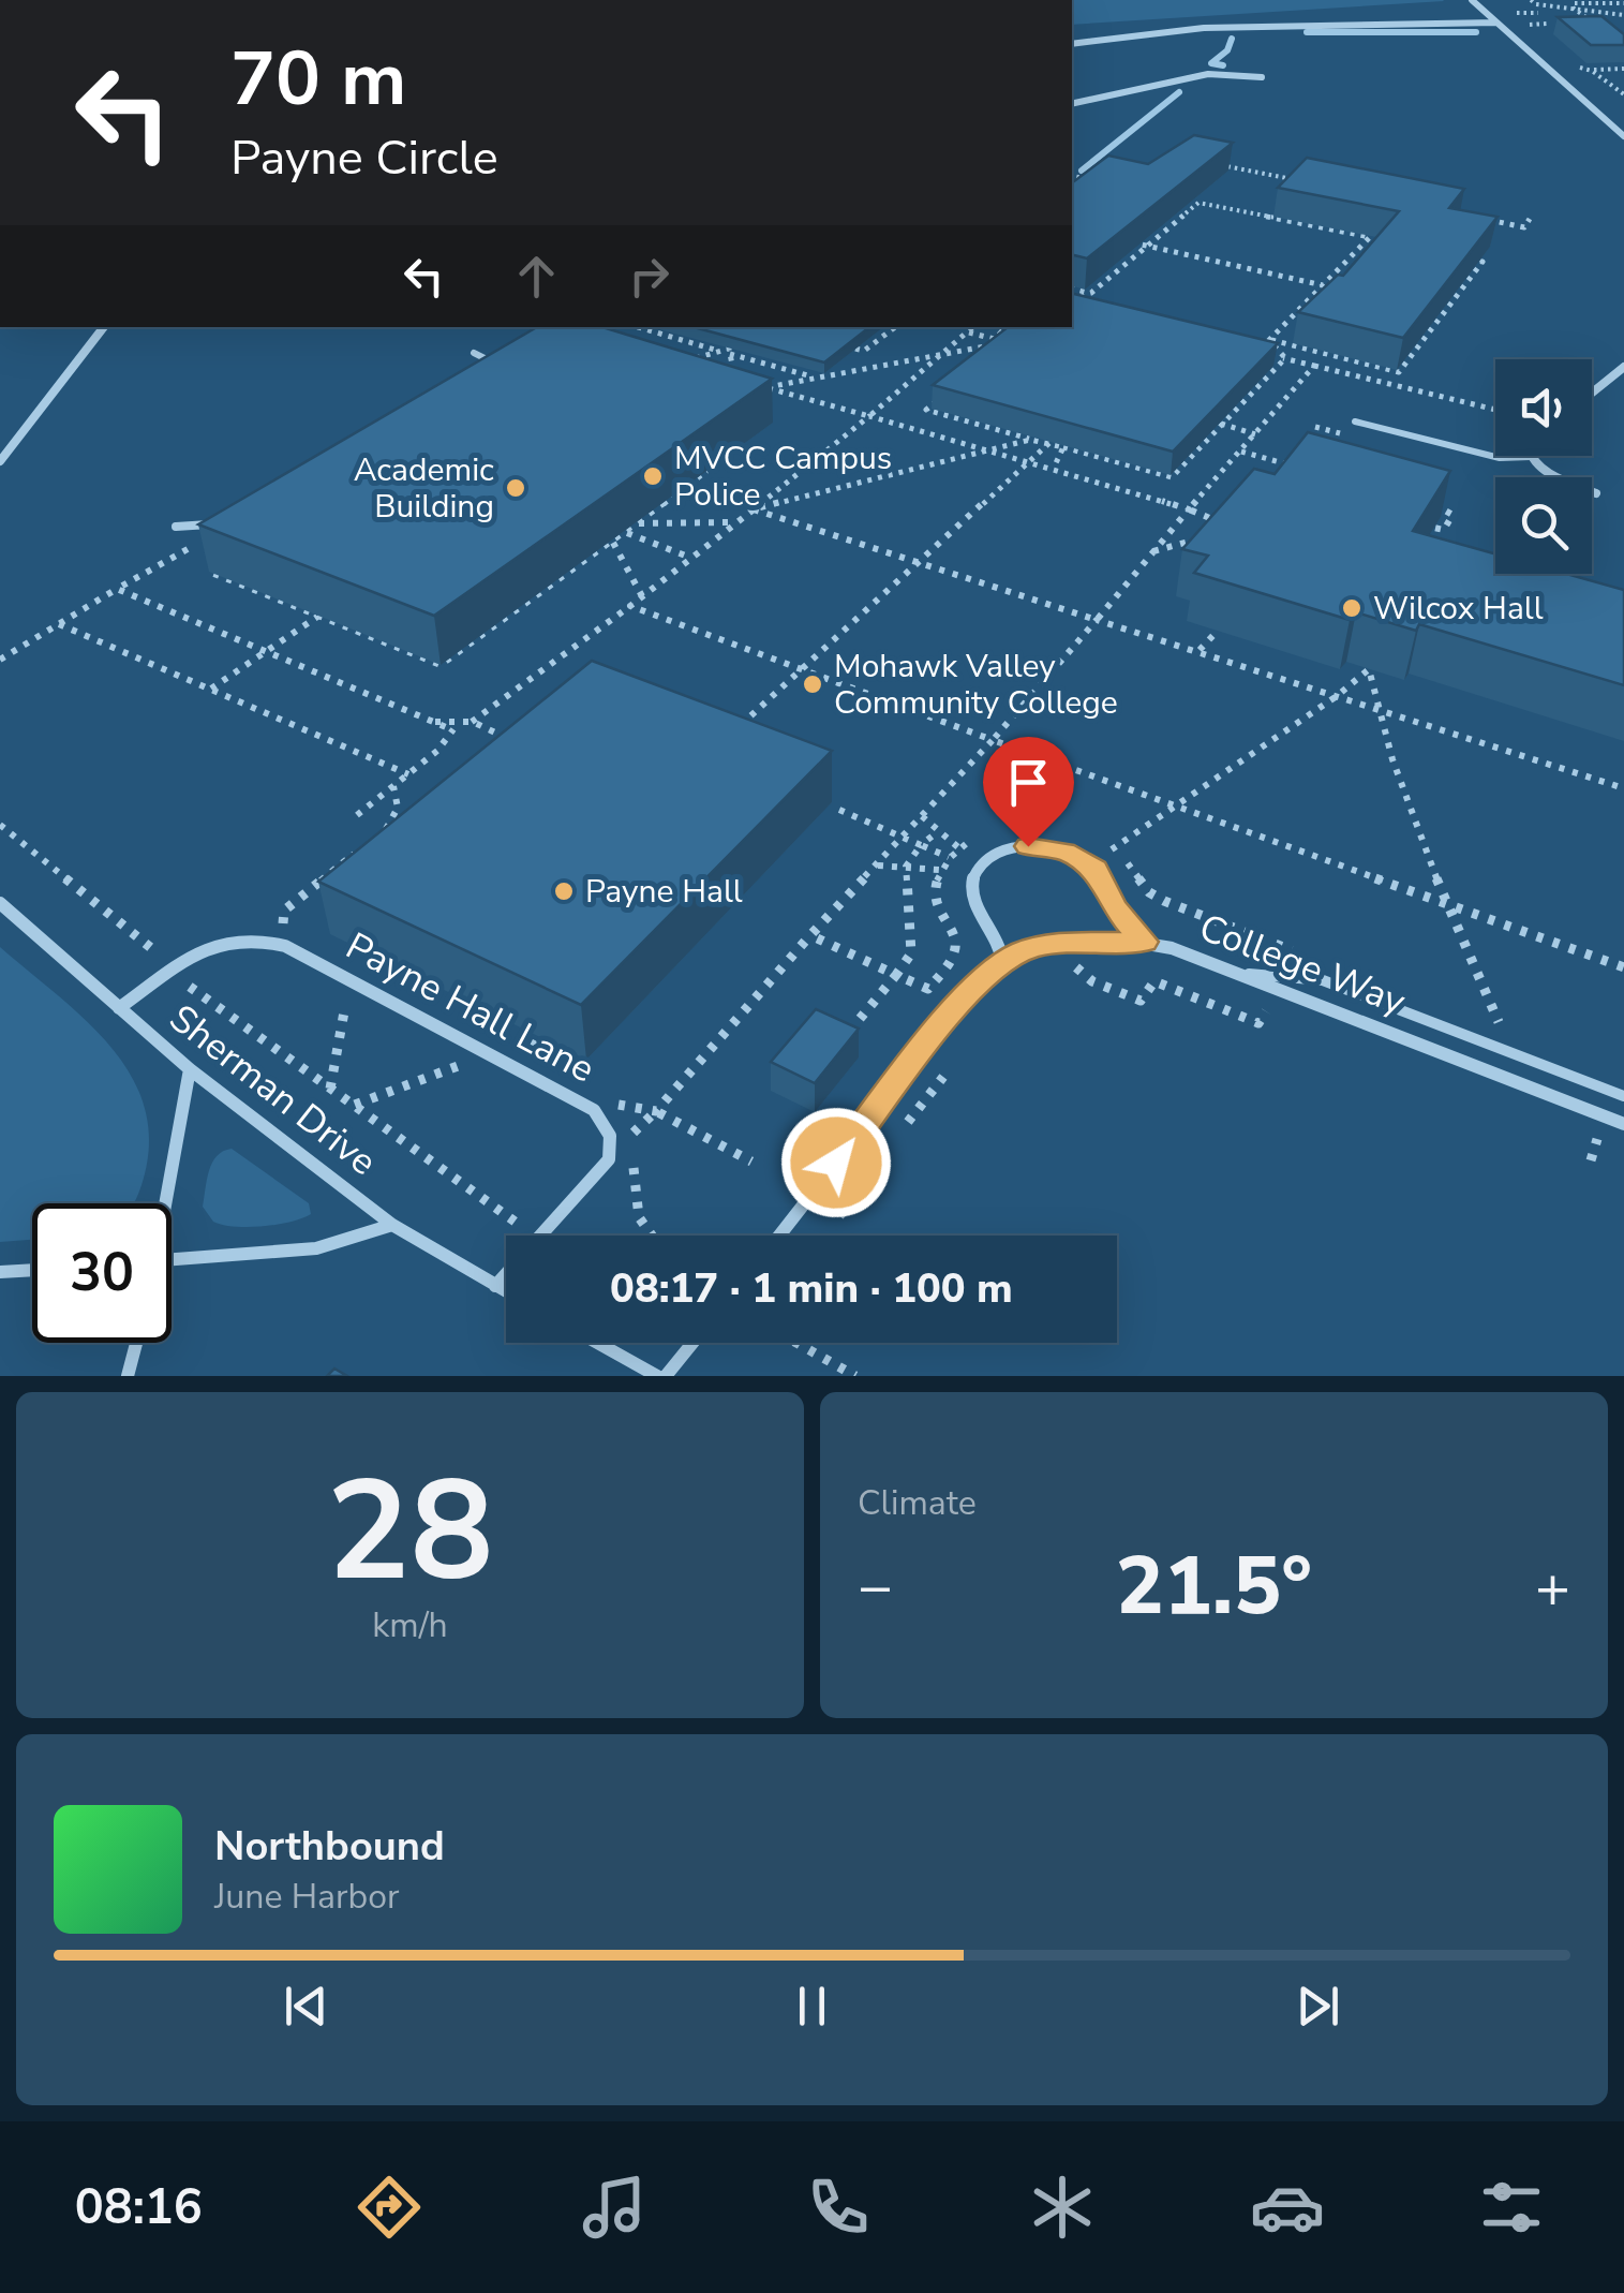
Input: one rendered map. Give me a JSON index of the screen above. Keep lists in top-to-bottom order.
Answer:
{
  "streets": {
    "street": ["College Way", "Payne Hall Lane", "Sherman Drive"]
  },
  "crossings": [
    ["Payne Hall Lane", "Sherman Drive"]
  ],
  "places": [
    "MVCC Campus Police",
    "Academic Building",
    "Wilcox Hall",
    "Mohawk Valley Community College",
    "Payne Hall"
  ],
  "page": {
    "turn": ["70 m", "Payne Circle"],
    "limit": "30",
    "trip": "08:17 · 1 min · 100 m",
    "tile": [
      ["28", "km/h"],
      "Climate"
    ],
    "heat": ["−", "21.5°", "+"],
    "song": ["Northbound", "June Harbor"],
    "tabs": "08:16"
  }
}
